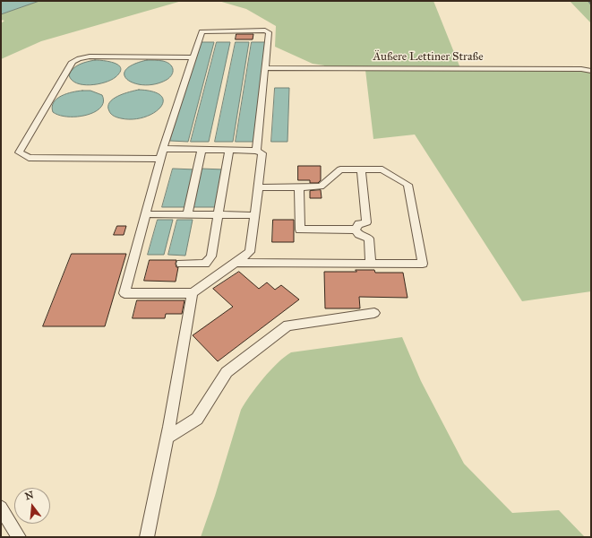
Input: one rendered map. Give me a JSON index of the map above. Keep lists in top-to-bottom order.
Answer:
{
  "streets": {
    "street": ["Äußere Lettiner Straße"]
  },
  "north": "top"
}
